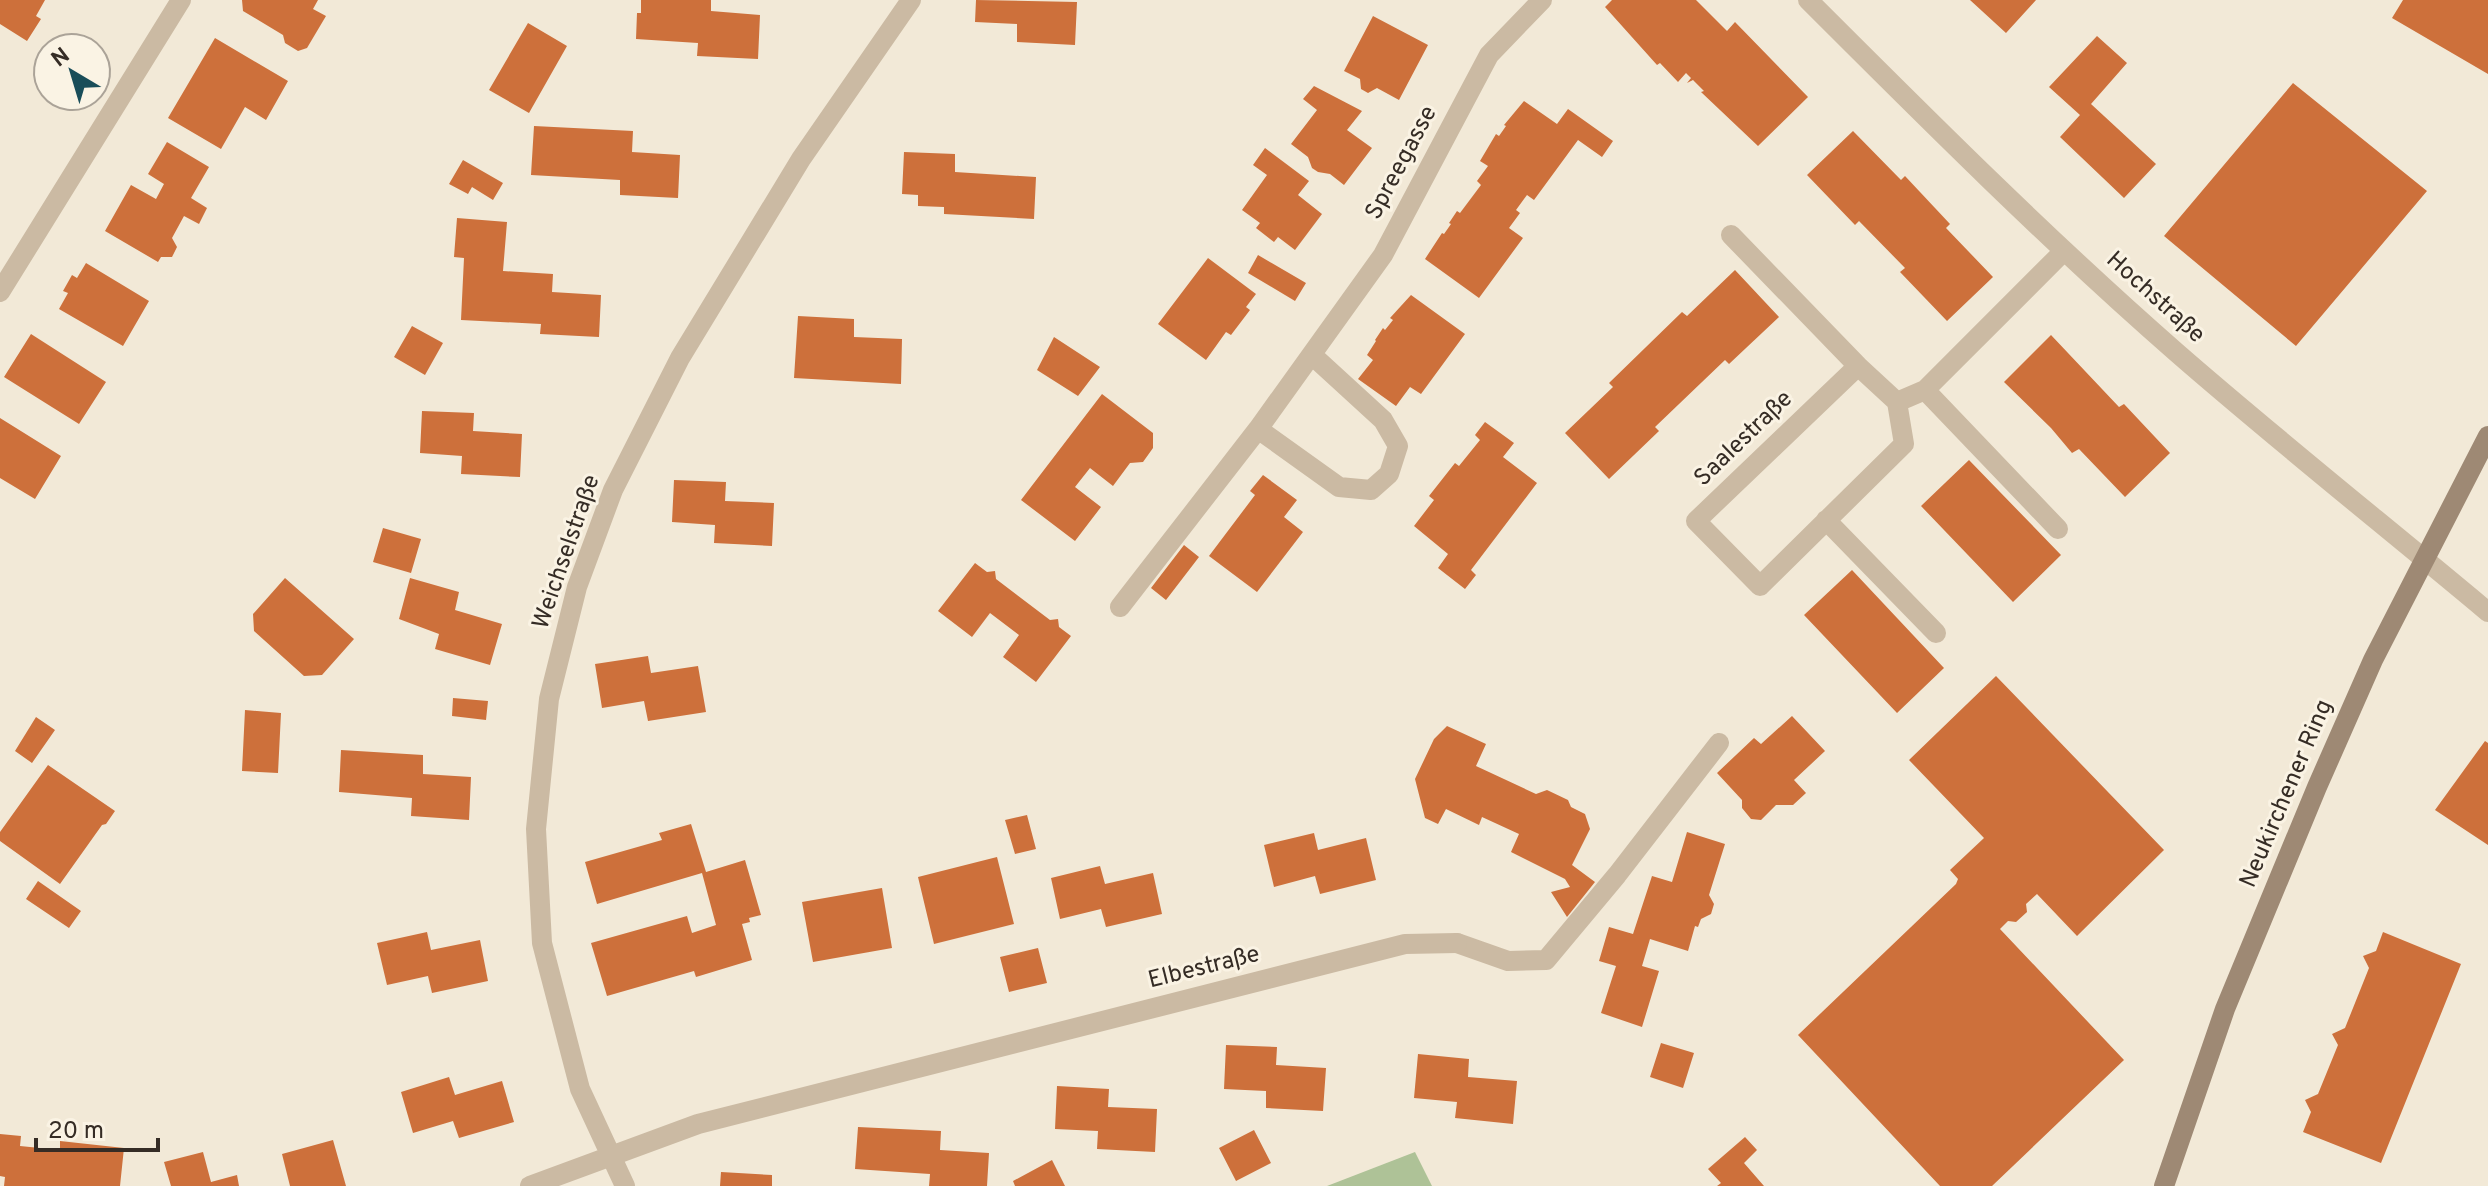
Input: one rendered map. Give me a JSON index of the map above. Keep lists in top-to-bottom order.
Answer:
{
  "streets": {
    "street": [
      "Spreegasse",
      "Hochstraße",
      "Saalestraße",
      "Weichselstraße",
      "Neukirchener Ring",
      "Elbestraße"
    ]
  },
  "crossings": [
    ["Hochstraße", "Neukirchener Ring"],
    ["Weichselstraße", "Elbestraße"]
  ],
  "scale_bar": "20 m",
  "north": "top left"
}
